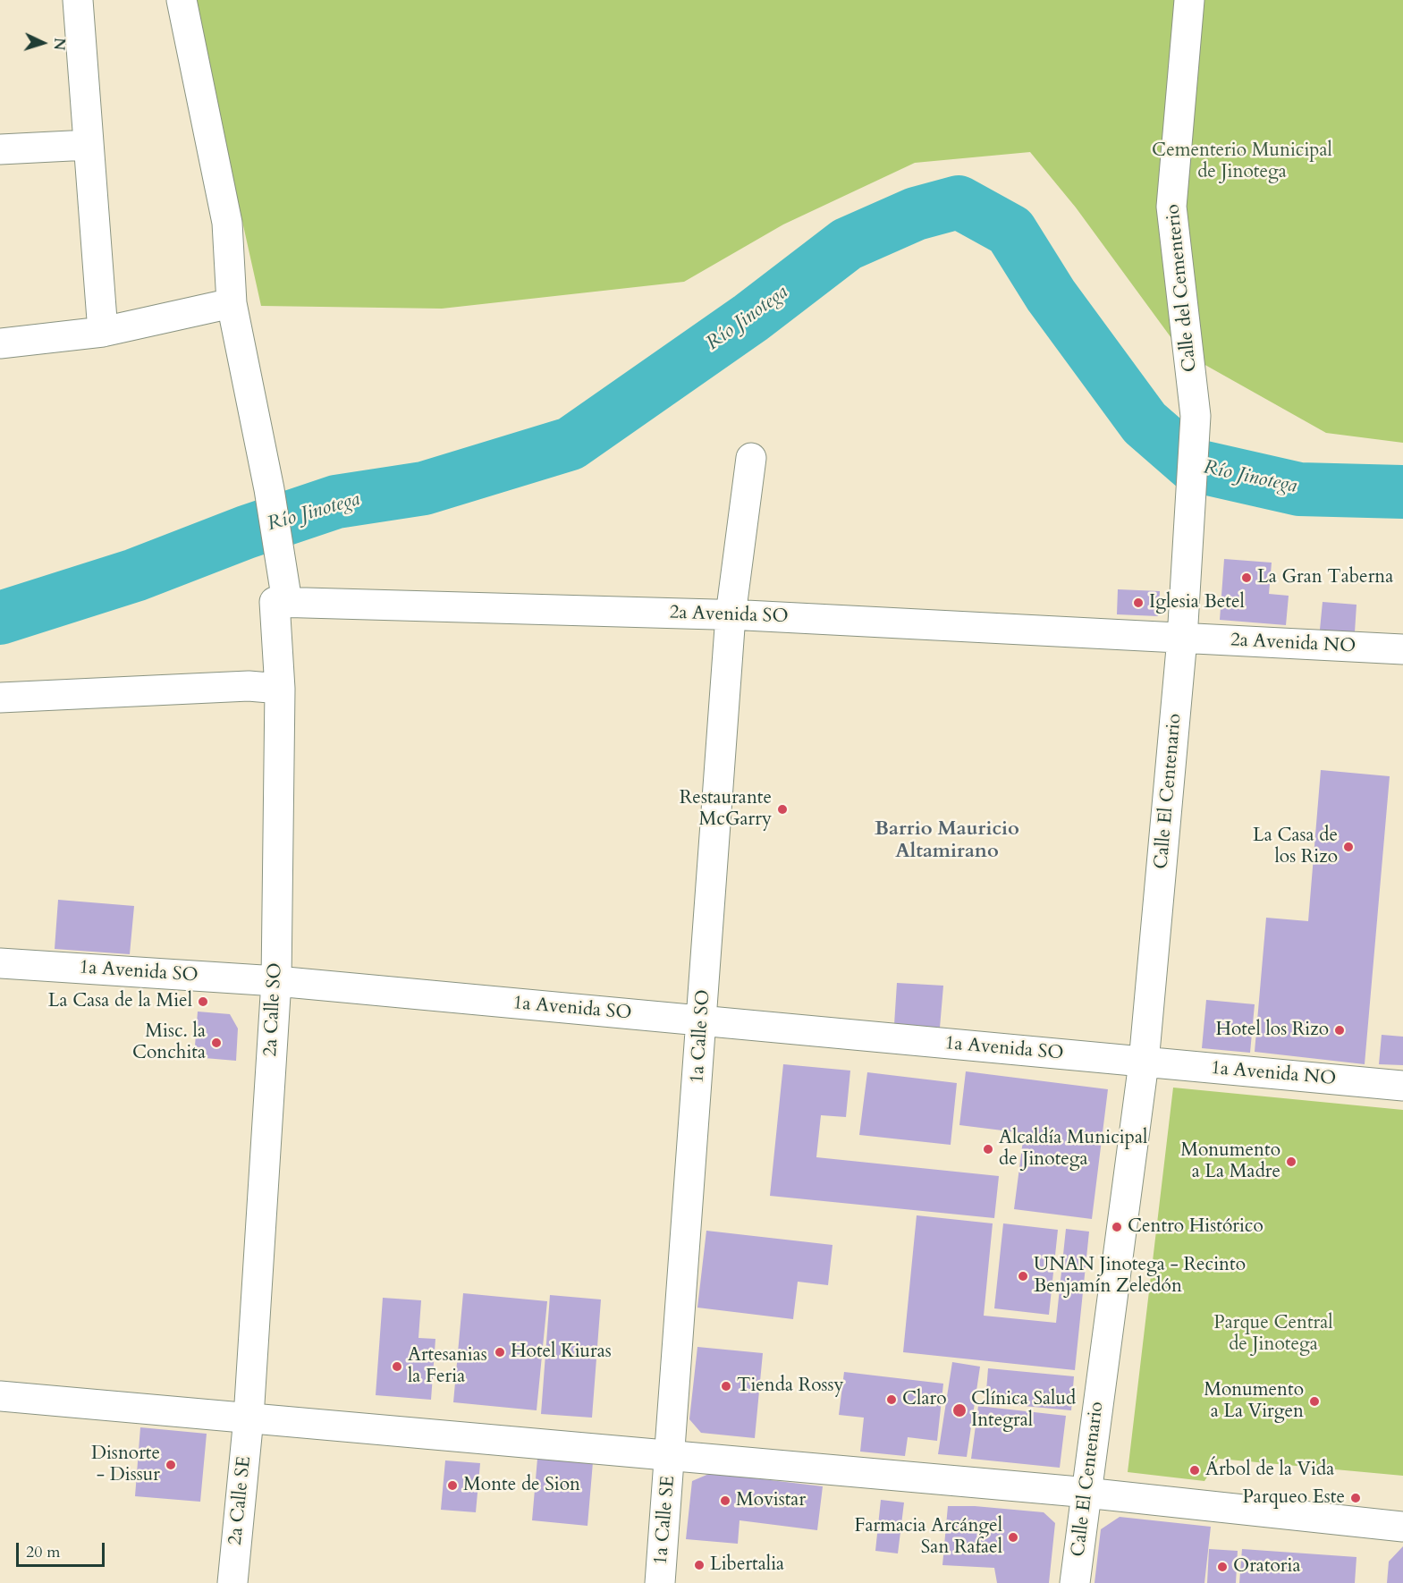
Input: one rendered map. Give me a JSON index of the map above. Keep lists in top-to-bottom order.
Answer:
{
  "streets": {
    "street": [
      "Calle del Cementerio",
      "2a Avenida SO",
      "2a Avenida NO",
      "Calle El Centenario",
      "1a Avenida SO",
      "2a Calle SO",
      "1a Calle SO",
      "1a Avenida NO",
      "2a Calle SE",
      "1a Calle SE"
    ]
  },
  "crossings": [
    ["Calle del Cementerio", "Calle El Centenario"],
    ["2a Avenida SO", "2a Avenida NO"],
    ["2a Avenida SO", "Calle El Centenario"],
    ["2a Avenida SO", "2a Calle SO"],
    ["2a Avenida SO", "1a Calle SO"],
    ["2a Avenida NO", "Calle El Centenario"],
    ["Calle El Centenario", "1a Avenida SO"],
    ["Calle El Centenario", "1a Avenida NO"],
    ["1a Avenida SO", "2a Calle SO"],
    ["1a Avenida SO", "1a Calle SO"],
    ["1a Avenida SO", "1a Avenida NO"],
    ["2a Calle SO", "2a Calle SE"],
    ["1a Calle SO", "1a Calle SE"]
  ],
  "districts": ["Barrio Mauricio Altamirano"],
  "water": ["Río Jinotega"],
  "parks": ["Cementerio Municipal de Jinotega", "Parque Central de Jinotega"],
  "places": [
    "La Gran Taberna",
    "Iglesia Betel",
    "Restaurante McGarry",
    "La Casa de los Rizo",
    "La Casa de la Miel",
    "Hotel los Rizo",
    "Misc. la Conchita",
    "Alcaldía Municipal de Jinotega",
    "Monumento a La Madre",
    "Centro Histórico",
    "UNAN Jinotega - Recinto Benjamín Zeledón",
    "Hotel Kiuras",
    "Artesanias la Feria",
    "Tienda Rossy",
    "Claro",
    "Monumento a La Virgen",
    "Clínica Salud Integral",
    "Disnorte - Dissur",
    "Árbol de la Vida",
    "Monte de Sion",
    "Parqueo Este",
    "Movistar",
    "Farmacia Arcángel San Rafael",
    "Libertalia",
    "Oratoria"
  ],
  "scale_bar": "20 m",
  "north": "right"
}
